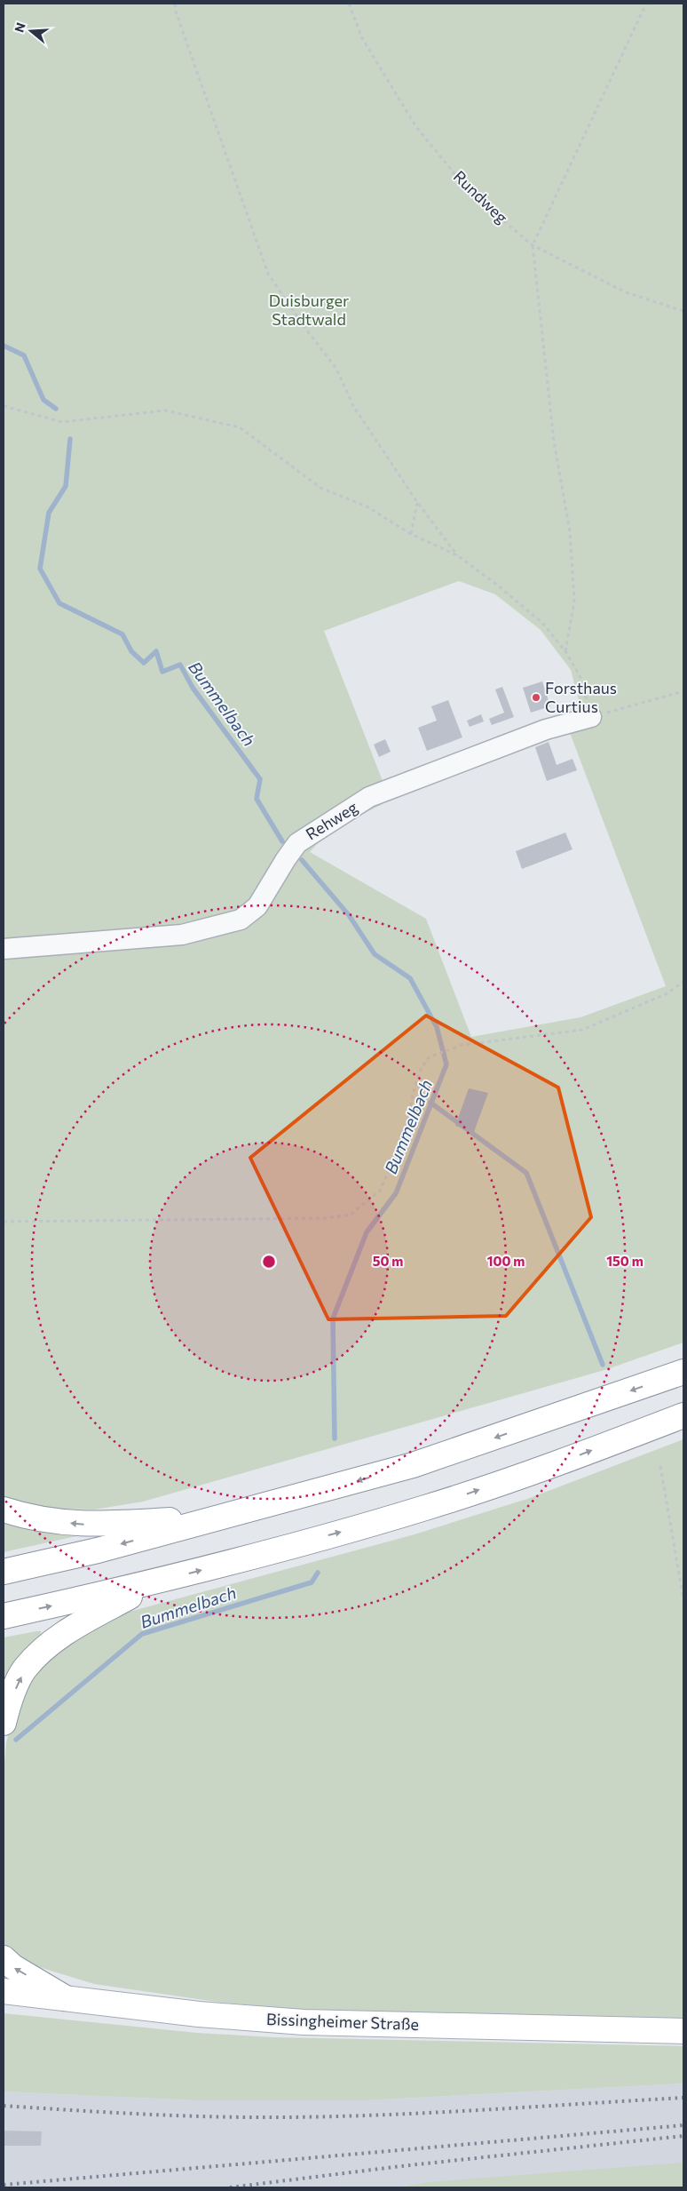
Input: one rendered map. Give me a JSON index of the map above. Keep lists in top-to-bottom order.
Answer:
{
  "streets": {
    "main road": ["Bissingheimer Straße"],
    "lane": ["Rehweg"],
    "path": ["Rundweg"]
  },
  "water": ["Bummelbach"],
  "parks": ["Duisburger Stadtwald"],
  "places": ["Forsthaus Curtius"],
  "north": "left",
  "rings": ["50 m", "100 m", "150 m"]
}
